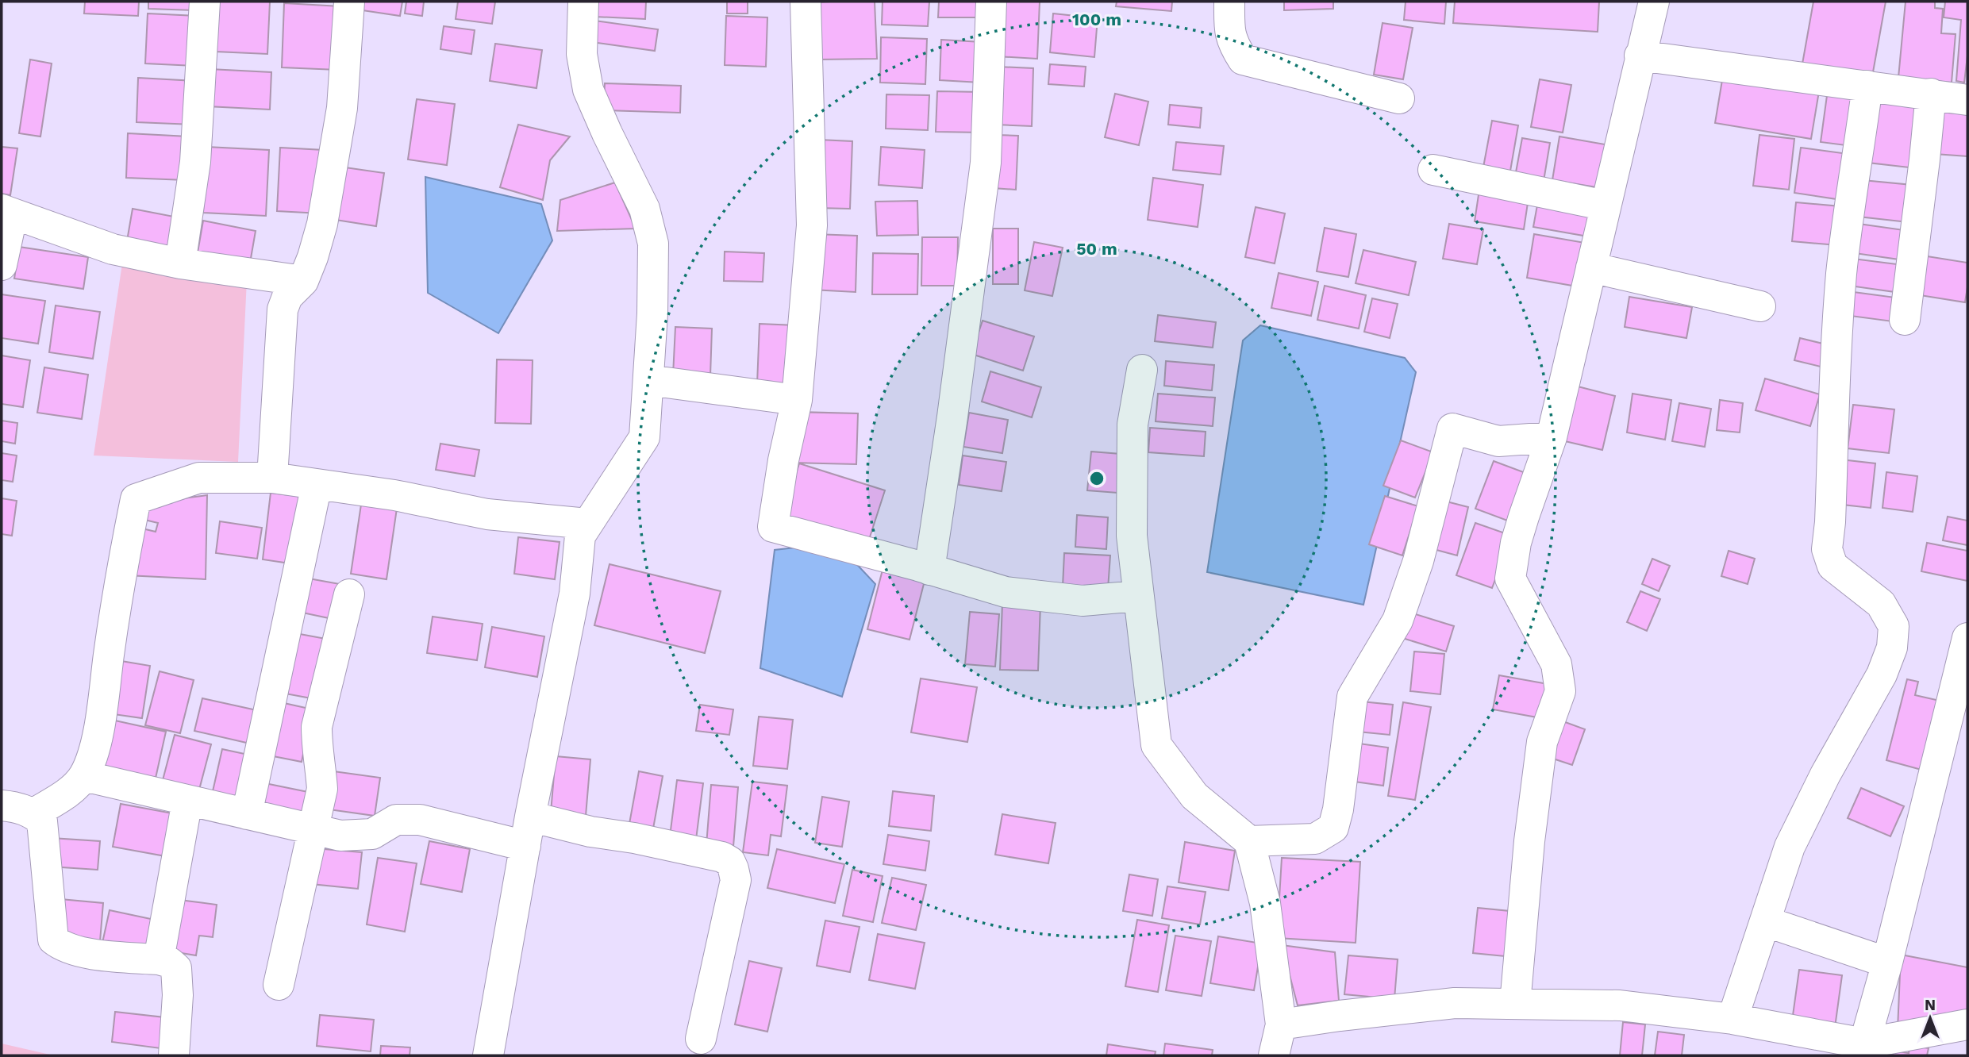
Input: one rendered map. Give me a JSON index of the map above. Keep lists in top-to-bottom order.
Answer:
{
  "north": "top",
  "rings": ["100 m", "50 m"]
}
